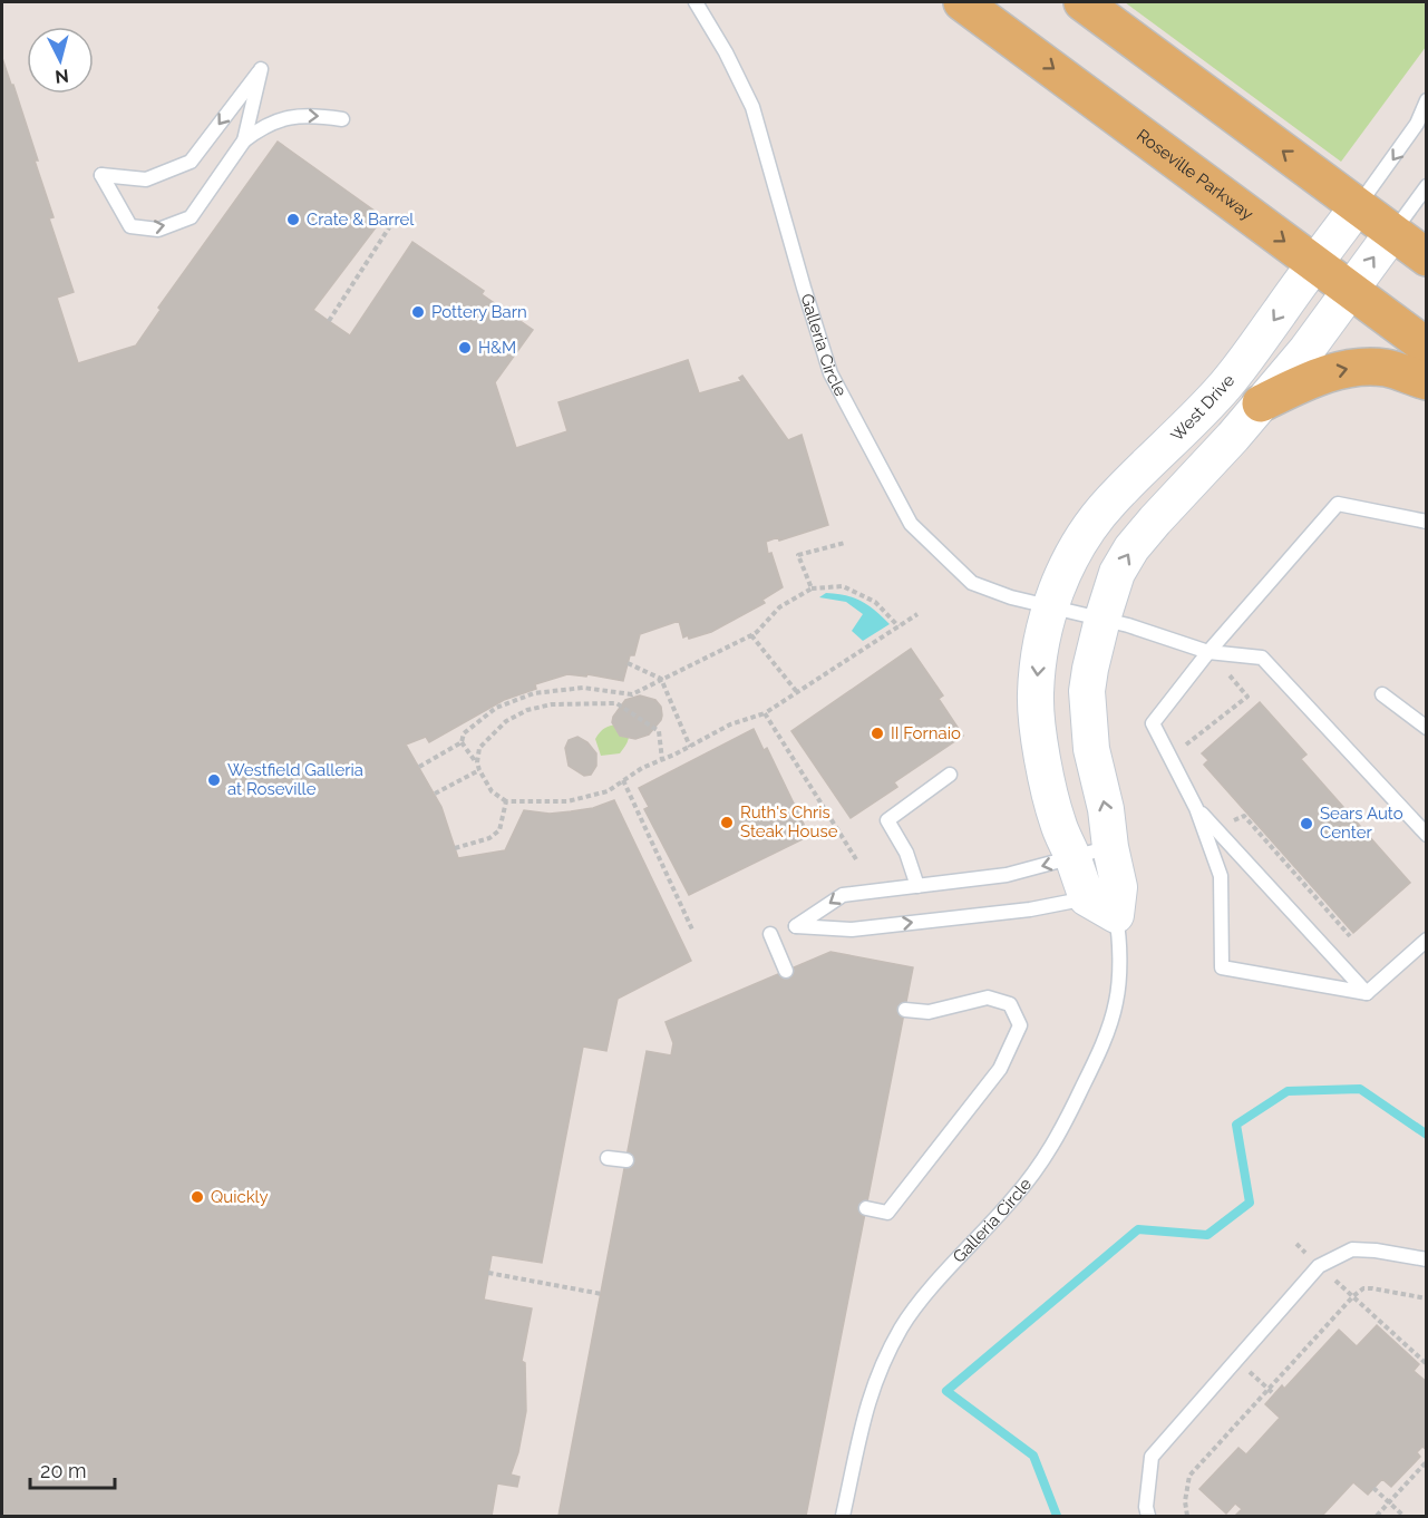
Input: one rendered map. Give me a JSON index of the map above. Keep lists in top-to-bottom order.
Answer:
{
  "streets": {
    "main road": ["Roseville Parkway"],
    "street": ["Galleria Circle", "West Drive"]
  },
  "crossings": [
    ["Roseville Parkway", "West Drive"],
    ["Galleria Circle", "West Drive"]
  ],
  "places": [
    "Crate & Barrel",
    "Pottery Barn",
    "H&M",
    "II Fornaio",
    "Westfield Galleria at Roseville",
    "Ruth's Chris Steak House",
    "Sears Auto Center",
    "Quickly"
  ],
  "scale_bar": "20 m",
  "north": "bottom"
}
